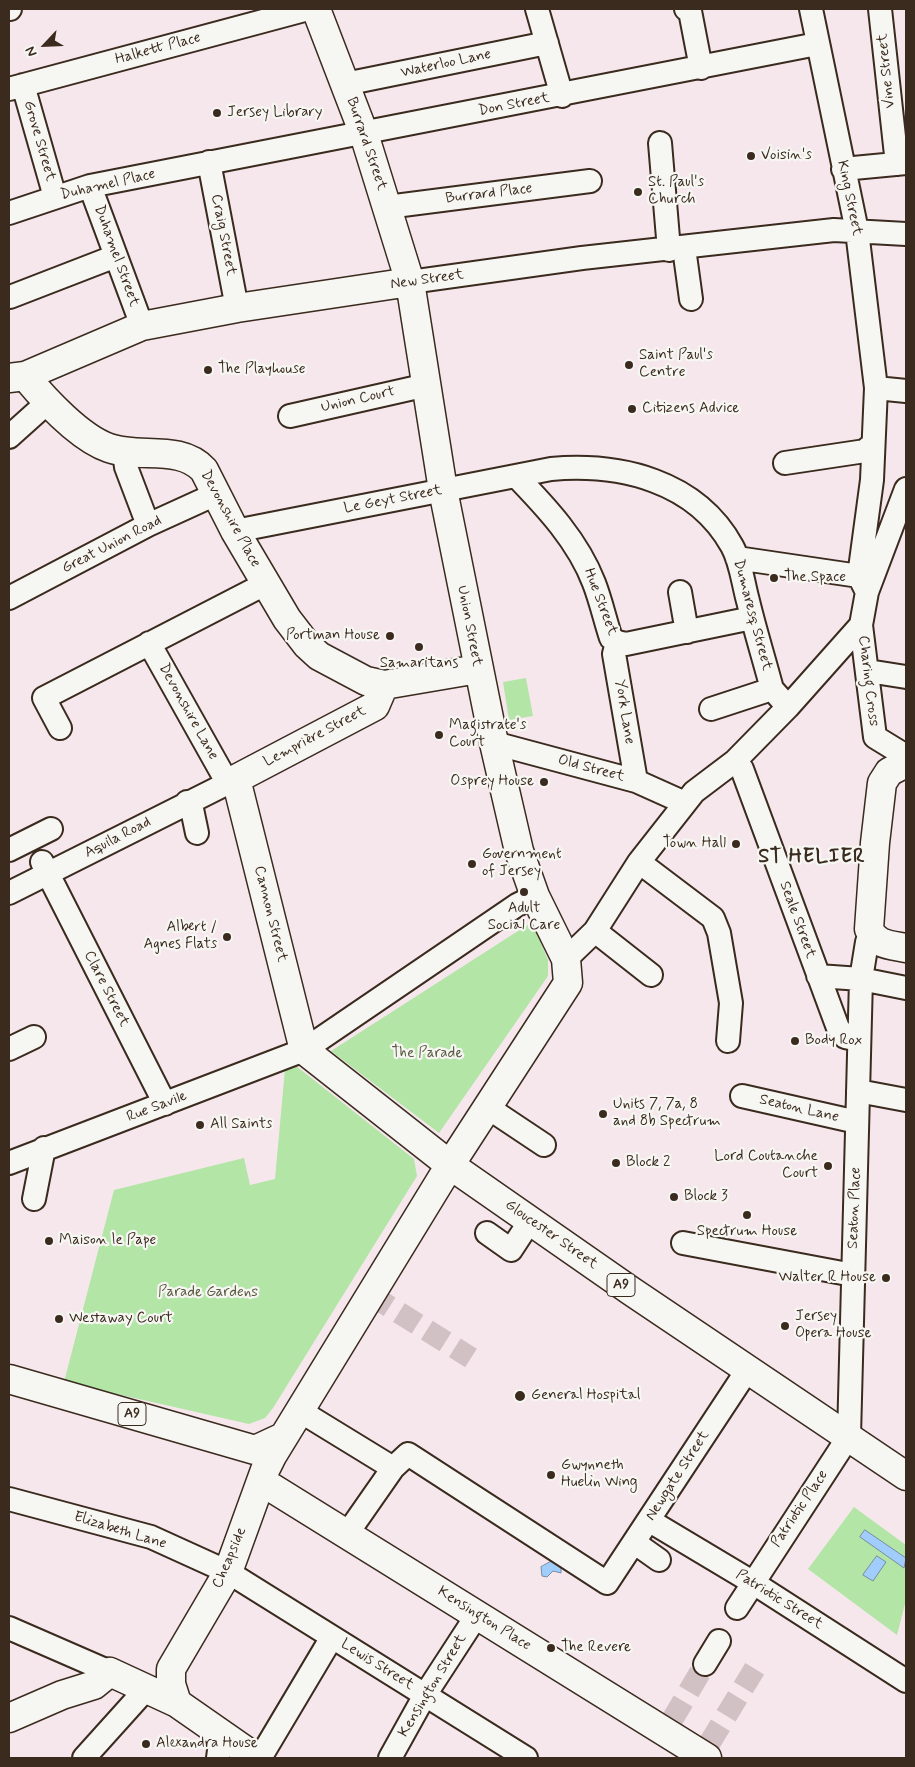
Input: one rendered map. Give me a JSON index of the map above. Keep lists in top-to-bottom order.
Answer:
{
  "streets": {
    "main road": [
      "Burrard Street",
      "New Street",
      "Devonshire Place",
      "Union Street",
      "Lemprière Street",
      "Cannon Street",
      "Gloucester Street",
      "A9",
      "Cheapside",
      "Kensington Place"
    ],
    "street": [
      "Halkett Place",
      "Waterloo Lane",
      "Vine Street",
      "Don Street",
      "Grove Street",
      "Duhamel Place",
      "Burrard Place",
      "King Street",
      "Craig Street",
      "Duhamel Street",
      "Union Court",
      "Le Geyt Street",
      "Great Union Road",
      "Hue Street",
      "Dumaresq Street",
      "Charing Cross",
      "Devonshire Lane",
      "York Lane",
      "Old Street",
      "Aquila Road",
      "Seale Street",
      "Clare Street",
      "Rue Savile",
      "Seaton Lane",
      "Seaton Place",
      "Newgate Street",
      "Patriotic Place",
      "Elizabeth Lane",
      "Patriotic Street",
      "Lewis Street",
      "Kensington Street"
    ]
  },
  "crossings": [
    ["Halkett Place", "Grove Street"],
    ["Waterloo Lane", "Burrard Street"],
    ["Don Street", "Burrard Street"],
    ["Don Street", "Duhamel Place"],
    ["Don Street", "King Street"],
    ["Don Street", "Craig Street"],
    ["Grove Street", "Duhamel Place"],
    ["Burrard Street", "Burrard Place"],
    ["Burrard Street", "New Street"],
    ["Burrard Street", "Union Street"],
    ["Duhamel Place", "Craig Street"],
    ["Duhamel Place", "Duhamel Street"],
    ["King Street", "New Street"],
    ["King Street", "Charing Cross"],
    ["Craig Street", "New Street"],
    ["Duhamel Street", "New Street"],
    ["New Street", "Devonshire Place"],
    ["New Street", "Union Street"],
    ["Union Court", "Union Street"],
    ["Le Geyt Street", "Devonshire Place"],
    ["Le Geyt Street", "Hue Street"],
    ["Le Geyt Street", "Dumaresq Street"],
    ["Le Geyt Street", "Union Street"],
    ["Devonshire Place", "Great Union Road"],
    ["Devonshire Place", "Lemprière Street"],
    ["Hue Street", "Dumaresq Street"],
    ["Hue Street", "York Lane"],
    ["Dumaresq Street", "Charing Cross"],
    ["Union Street", "Old Street"],
    ["Charing Cross", "Old Street"],
    ["Charing Cross", "Seale Street"],
    ["Devonshire Lane", "Lemprière Street"],
    ["Devonshire Lane", "Aquila Road"],
    ["Devonshire Lane", "Cannon Street"],
    ["York Lane", "Old Street"],
    ["Lemprière Street", "Aquila Road"],
    ["Lemprière Street", "Cannon Street"],
    ["Aquila Road", "Cannon Street"],
    ["Aquila Road", "Clare Street"],
    ["Cannon Street", "Rue Savile"],
    ["Cannon Street", "Gloucester Street"],
    ["Seale Street", "Seaton Place"],
    ["Clare Street", "Rue Savile"],
    ["Rue Savile", "Gloucester Street"],
    ["Seaton Lane", "Seaton Place"],
    ["Seaton Place", "Gloucester Street"],
    ["Seaton Place", "Patriotic Place"],
    ["Gloucester Street", "Newgate Street"],
    ["Gloucester Street", "Patriotic Place"],
    ["A9", "Cheapside"],
    ["A9", "Kensington Place"],
    ["Newgate Street", "Patriotic Street"],
    ["Patriotic Place", "Patriotic Street"],
    ["Elizabeth Lane", "Cheapside"],
    ["Elizabeth Lane", "Lewis Street"],
    ["Cheapside", "Kensington Place"],
    ["Cheapside", "Lewis Street"],
    ["Kensington Place", "Kensington Street"],
    ["Lewis Street", "Kensington Street"]
  ],
  "districts": ["ST HELIER"],
  "parks": ["The Parade", "Parade Gardens"],
  "places": [
    "Jersey Library",
    "Voisin's",
    "St. Paul's Church",
    "Saint Paul's Centre",
    "The Playhouse",
    "Citizens Advice",
    "The Space",
    "Portman House",
    "Samaritans",
    "Magistrate's Court",
    "Osprey House",
    "Town Hall",
    "Government of Jersey",
    "Adult Social Care",
    "Albert / Agnes Flats",
    "Body Rox",
    "Units 7, 7a, 8 and 8b Spectrum",
    "All Saints",
    "Block 2",
    "Lord Coutanche Court",
    "Block 3",
    "Spectrum House",
    "Maison le Pape",
    "Walter R House",
    "Westaway Court",
    "Jersey Opera House",
    "General Hospital",
    "Gwynneth Huelin Wing",
    "The Revere",
    "Alexandra House"
  ],
  "north": "bottom left"
}
